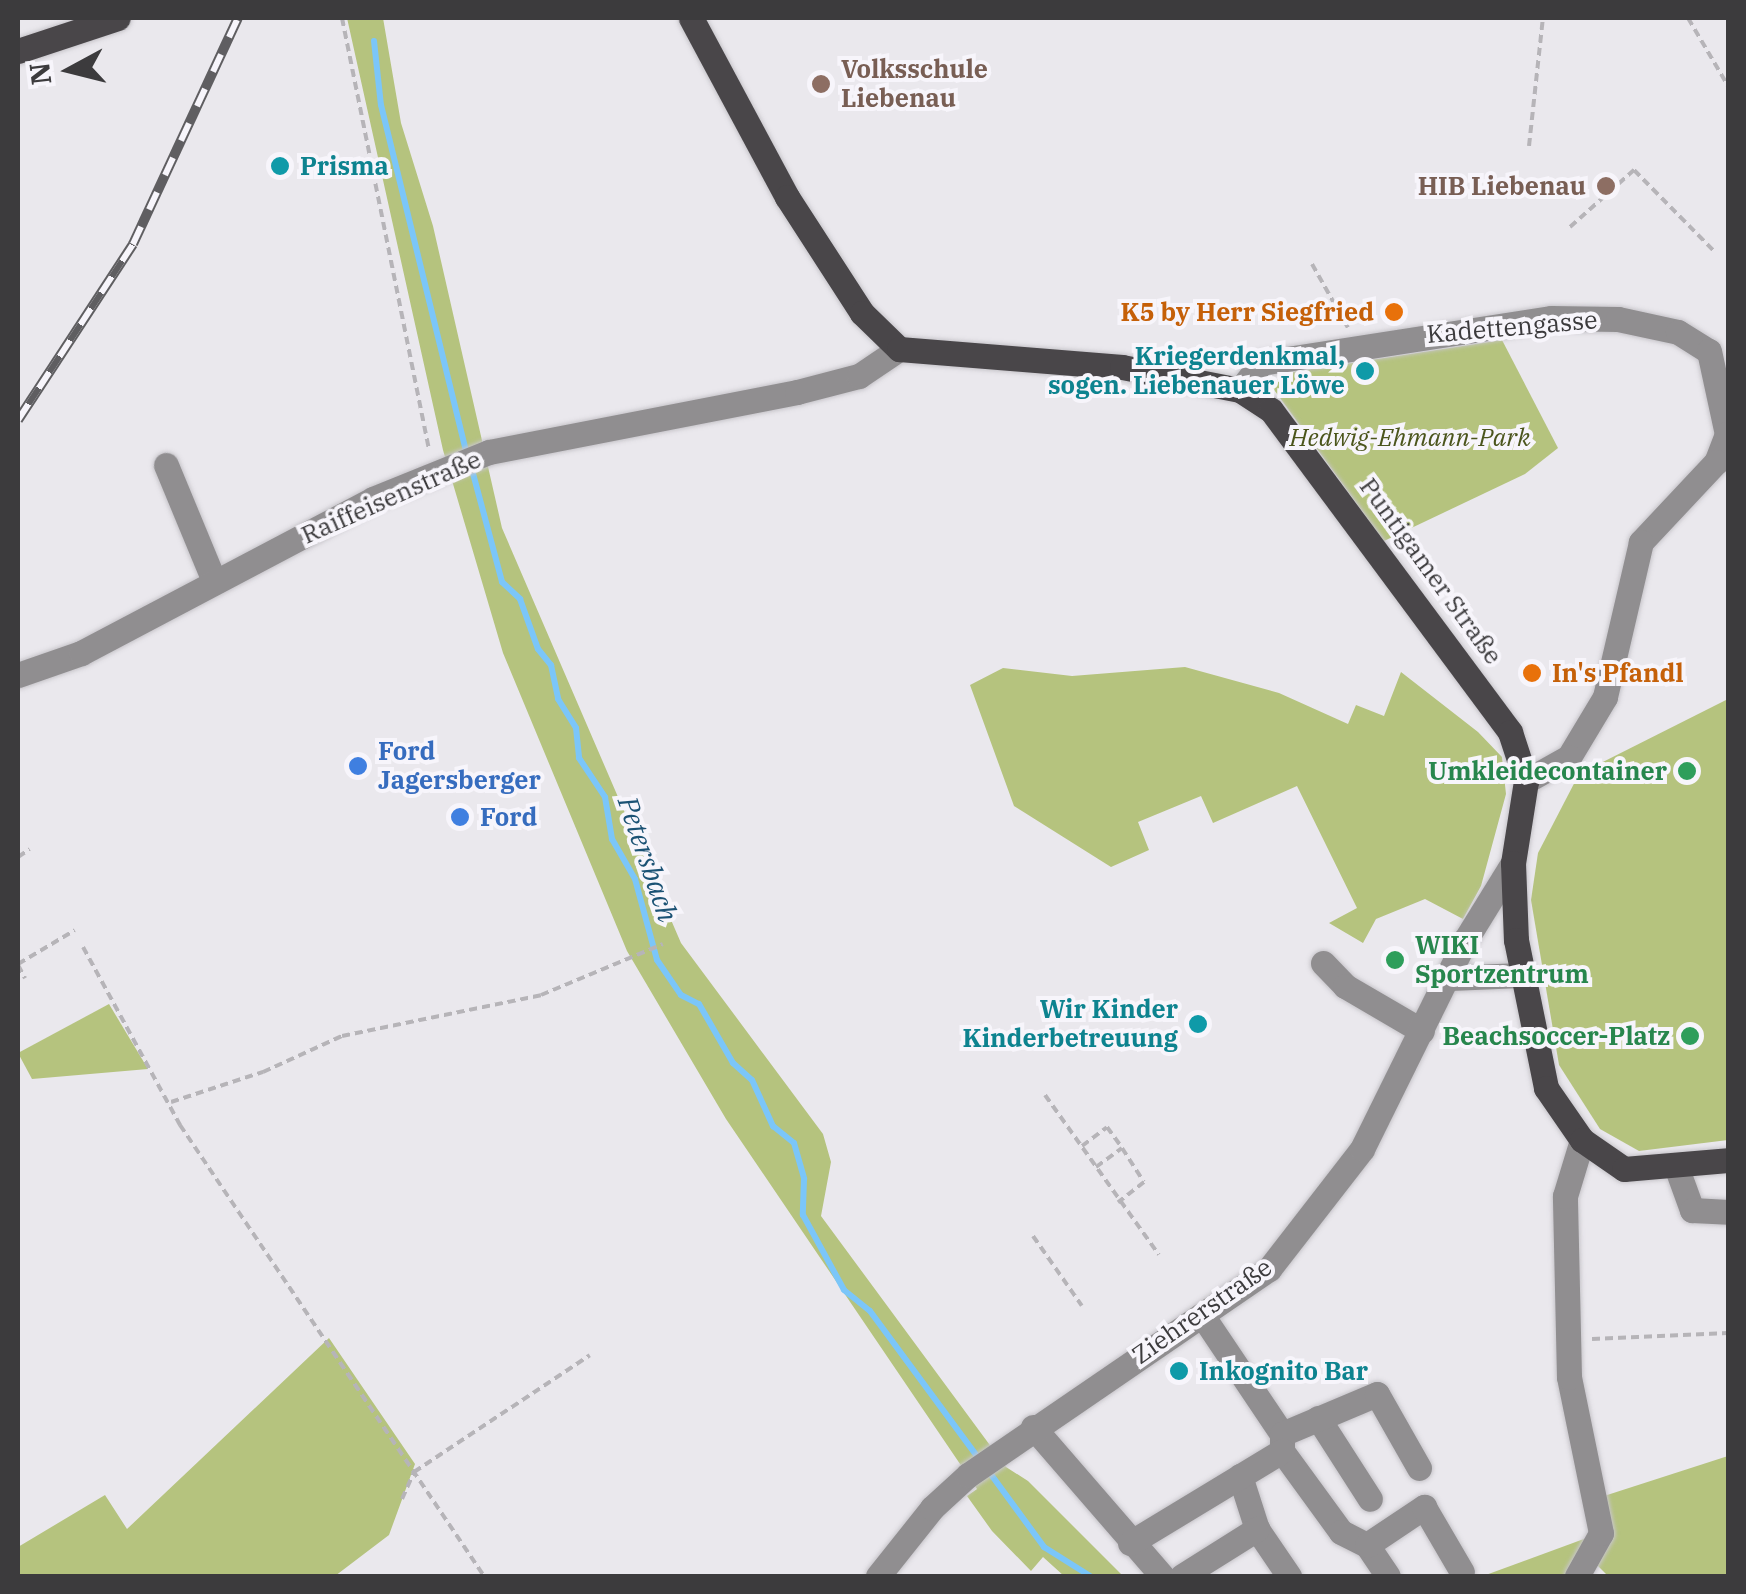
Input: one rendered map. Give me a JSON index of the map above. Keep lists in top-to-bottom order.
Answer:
{
  "streets": {
    "main road": ["Puntigamer Straße"],
    "street": ["Kadettengasse", "Raiffeisenstraße", "Ziehrerstraße"]
  },
  "crossings": [
    ["Kadettengasse", "Puntigamer Straße"],
    ["Raiffeisenstraße", "Puntigamer Straße"],
    ["Puntigamer Straße", "Ziehrerstraße"]
  ],
  "water": ["Petersbach"],
  "parks": ["Hedwig-Ehmann-Park"],
  "places": [
    "Volksschule Liebenau",
    "Prisma",
    "HIB Liebenau",
    "K5 by Herr Siegfried",
    "Kriegerdenkmal, sogen. Liebenauer Löwe",
    "In's Pfandl",
    "Ford Jagersberger",
    "Umkleidecontainer",
    "Ford",
    "WIKI Sportzentrum",
    "Wir Kinder Kinderbetreuung",
    "Beachsoccer-Platz",
    "Inkognito Bar"
  ],
  "north": "left"
}
